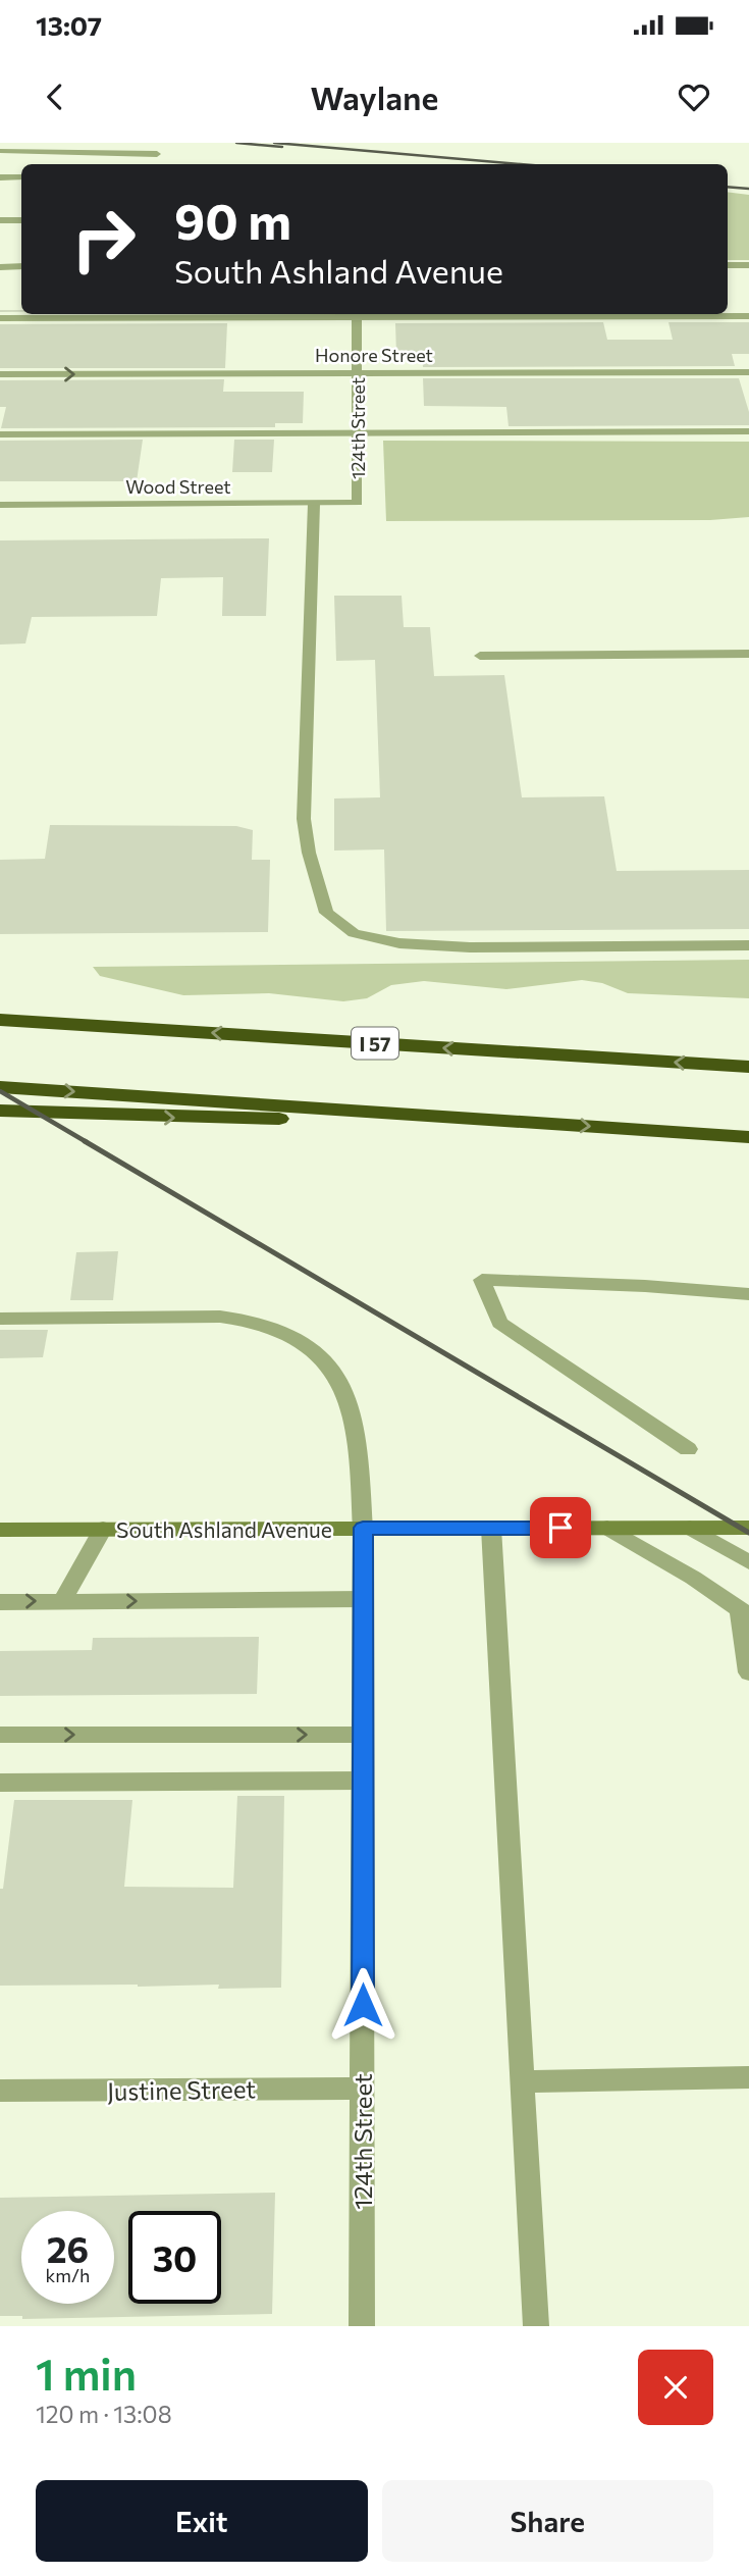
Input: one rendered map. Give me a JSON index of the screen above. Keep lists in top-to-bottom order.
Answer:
{
  "streets": {
    "highway": ["I 57"],
    "main road": ["South Ashland Avenue"],
    "street": [
      "Honore Street",
      "124th Street",
      "Wood Street",
      "Justine Street"
    ]
  },
  "crossings": [
    ["Honore Street", "124th Street"],
    ["124th Street", "Wood Street"],
    ["124th Street", "South Ashland Avenue"],
    ["124th Street", "Justine Street"]
  ],
  "page": {
    "status": "13:07",
    "header": "Waylane",
    "turn": ["90 m", "South Ashland Avenue"],
    "speed": "26 km/h",
    "limit": "30",
    "heading": ["1 min", "120 m · 13:08"],
    "buttons": ["Exit", "Share"]
  }
}
